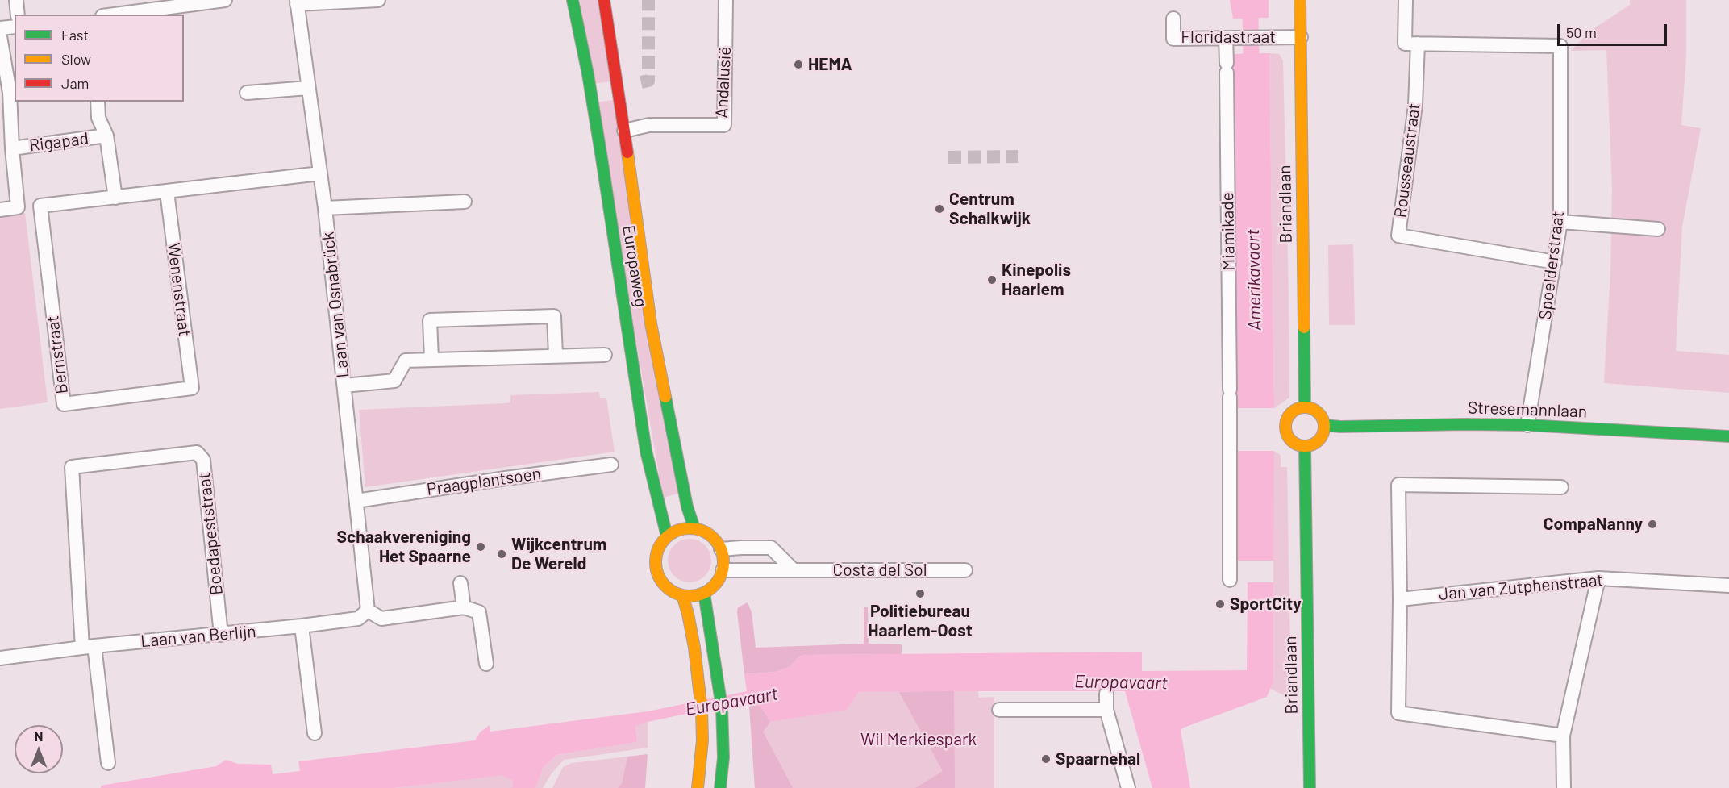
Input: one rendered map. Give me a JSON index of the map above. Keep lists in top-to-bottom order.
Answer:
{
  "streets": {
    "main road": ["Briandlaan", "Europaweg", "Stresemannlaan"],
    "street": [
      "Floridastraat",
      "Andalusië",
      "Rigapad",
      "Rousseaustraat",
      "Miamikade",
      "Spoelderstraat",
      "Wenenstraat",
      "Laan van Osnabrück",
      "Bernstraat",
      "Praagplantsoen",
      "Boedapeststraat",
      "Costa del Sol",
      "Jan van Zutphenstraat",
      "Laan van Berlijn"
    ]
  },
  "crossings": [
    ["Floridastraat", "Briandlaan"],
    ["Floridastraat", "Miamikade"],
    ["Andalusië", "Europaweg"],
    ["Rousseaustraat", "Spoelderstraat"],
    ["Briandlaan", "Stresemannlaan"],
    ["Spoelderstraat", "Stresemannlaan"],
    ["Europaweg", "Costa del Sol"],
    ["Wenenstraat", "Bernstraat"],
    ["Laan van Osnabrück", "Praagplantsoen"],
    ["Laan van Osnabrück", "Laan van Berlijn"],
    ["Boedapeststraat", "Laan van Berlijn"]
  ],
  "water": ["Amerikavaart", "Europavaart"],
  "parks": ["Wil Merkiespark"],
  "places": [
    "HEMA",
    "Centrum Schalkwijk",
    "Kinepolis Haarlem",
    "CompaNanny",
    "Schaakvereniging Het Spaarne",
    "Wijkcentrum De Wereld",
    "Politiebureau Haarlem-Oost",
    "SportCity",
    "Spaarnehal"
  ],
  "legend": ["Fast", "Slow", "Jam"],
  "scale_bar": "50 m",
  "north": "top"
}
